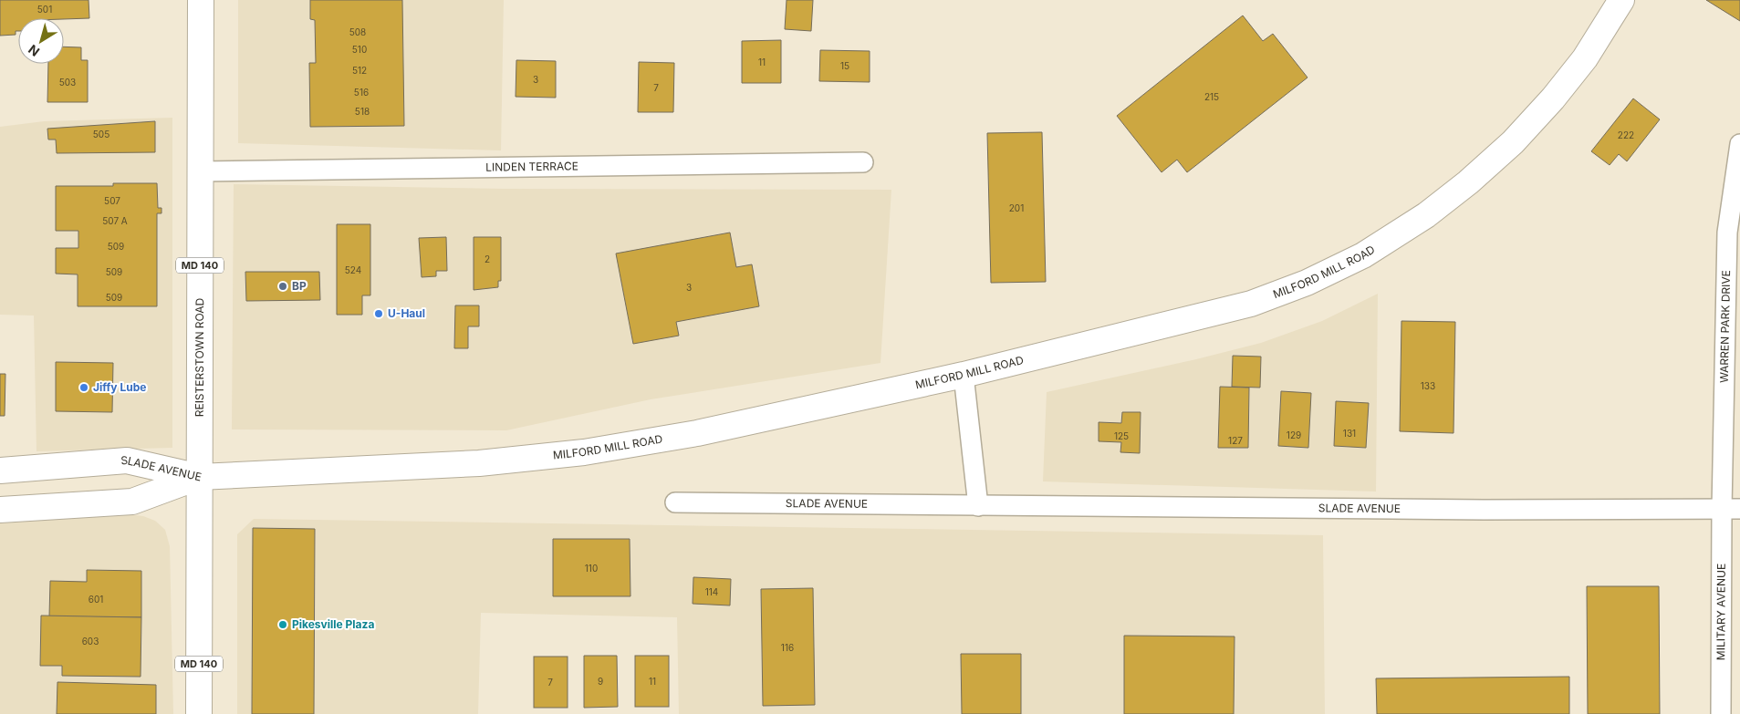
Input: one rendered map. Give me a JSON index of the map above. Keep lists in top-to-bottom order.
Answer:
{
  "streets": {
    "main road": [
      "MD 140",
      "MILFORD MILL ROAD",
      "REISTERSTOWN ROAD",
      "SLADE AVENUE"
    ],
    "street": ["LINDEN TERRACE", "WARREN PARK DRIVE", "MILITARY AVENUE"]
  },
  "crossings": [
    ["LINDEN TERRACE", "REISTERSTOWN ROAD"],
    ["MILFORD MILL ROAD", "REISTERSTOWN ROAD"],
    ["MILFORD MILL ROAD", "SLADE AVENUE"],
    ["WARREN PARK DRIVE", "SLADE AVENUE"],
    ["WARREN PARK DRIVE", "MILITARY AVENUE"],
    ["REISTERSTOWN ROAD", "SLADE AVENUE"],
    ["SLADE AVENUE", "MILITARY AVENUE"]
  ],
  "places": [
    "BP",
    "U-Haul",
    "Jiffy Lube",
    "Pikesville Plaza"
  ],
  "house_numbers": [
    "501",
    "508",
    "510",
    "11",
    "15",
    "512",
    "3",
    "503",
    "7",
    "516",
    "215",
    "518",
    "505",
    "222",
    "507",
    "201",
    "507 A",
    "509",
    "2",
    "524",
    "509",
    "3",
    "509",
    "133",
    "131",
    "129",
    "125",
    "127",
    "110",
    "114",
    "601",
    "603",
    "116",
    "9",
    "11",
    "7"
  ],
  "north": "bottom left"
}
